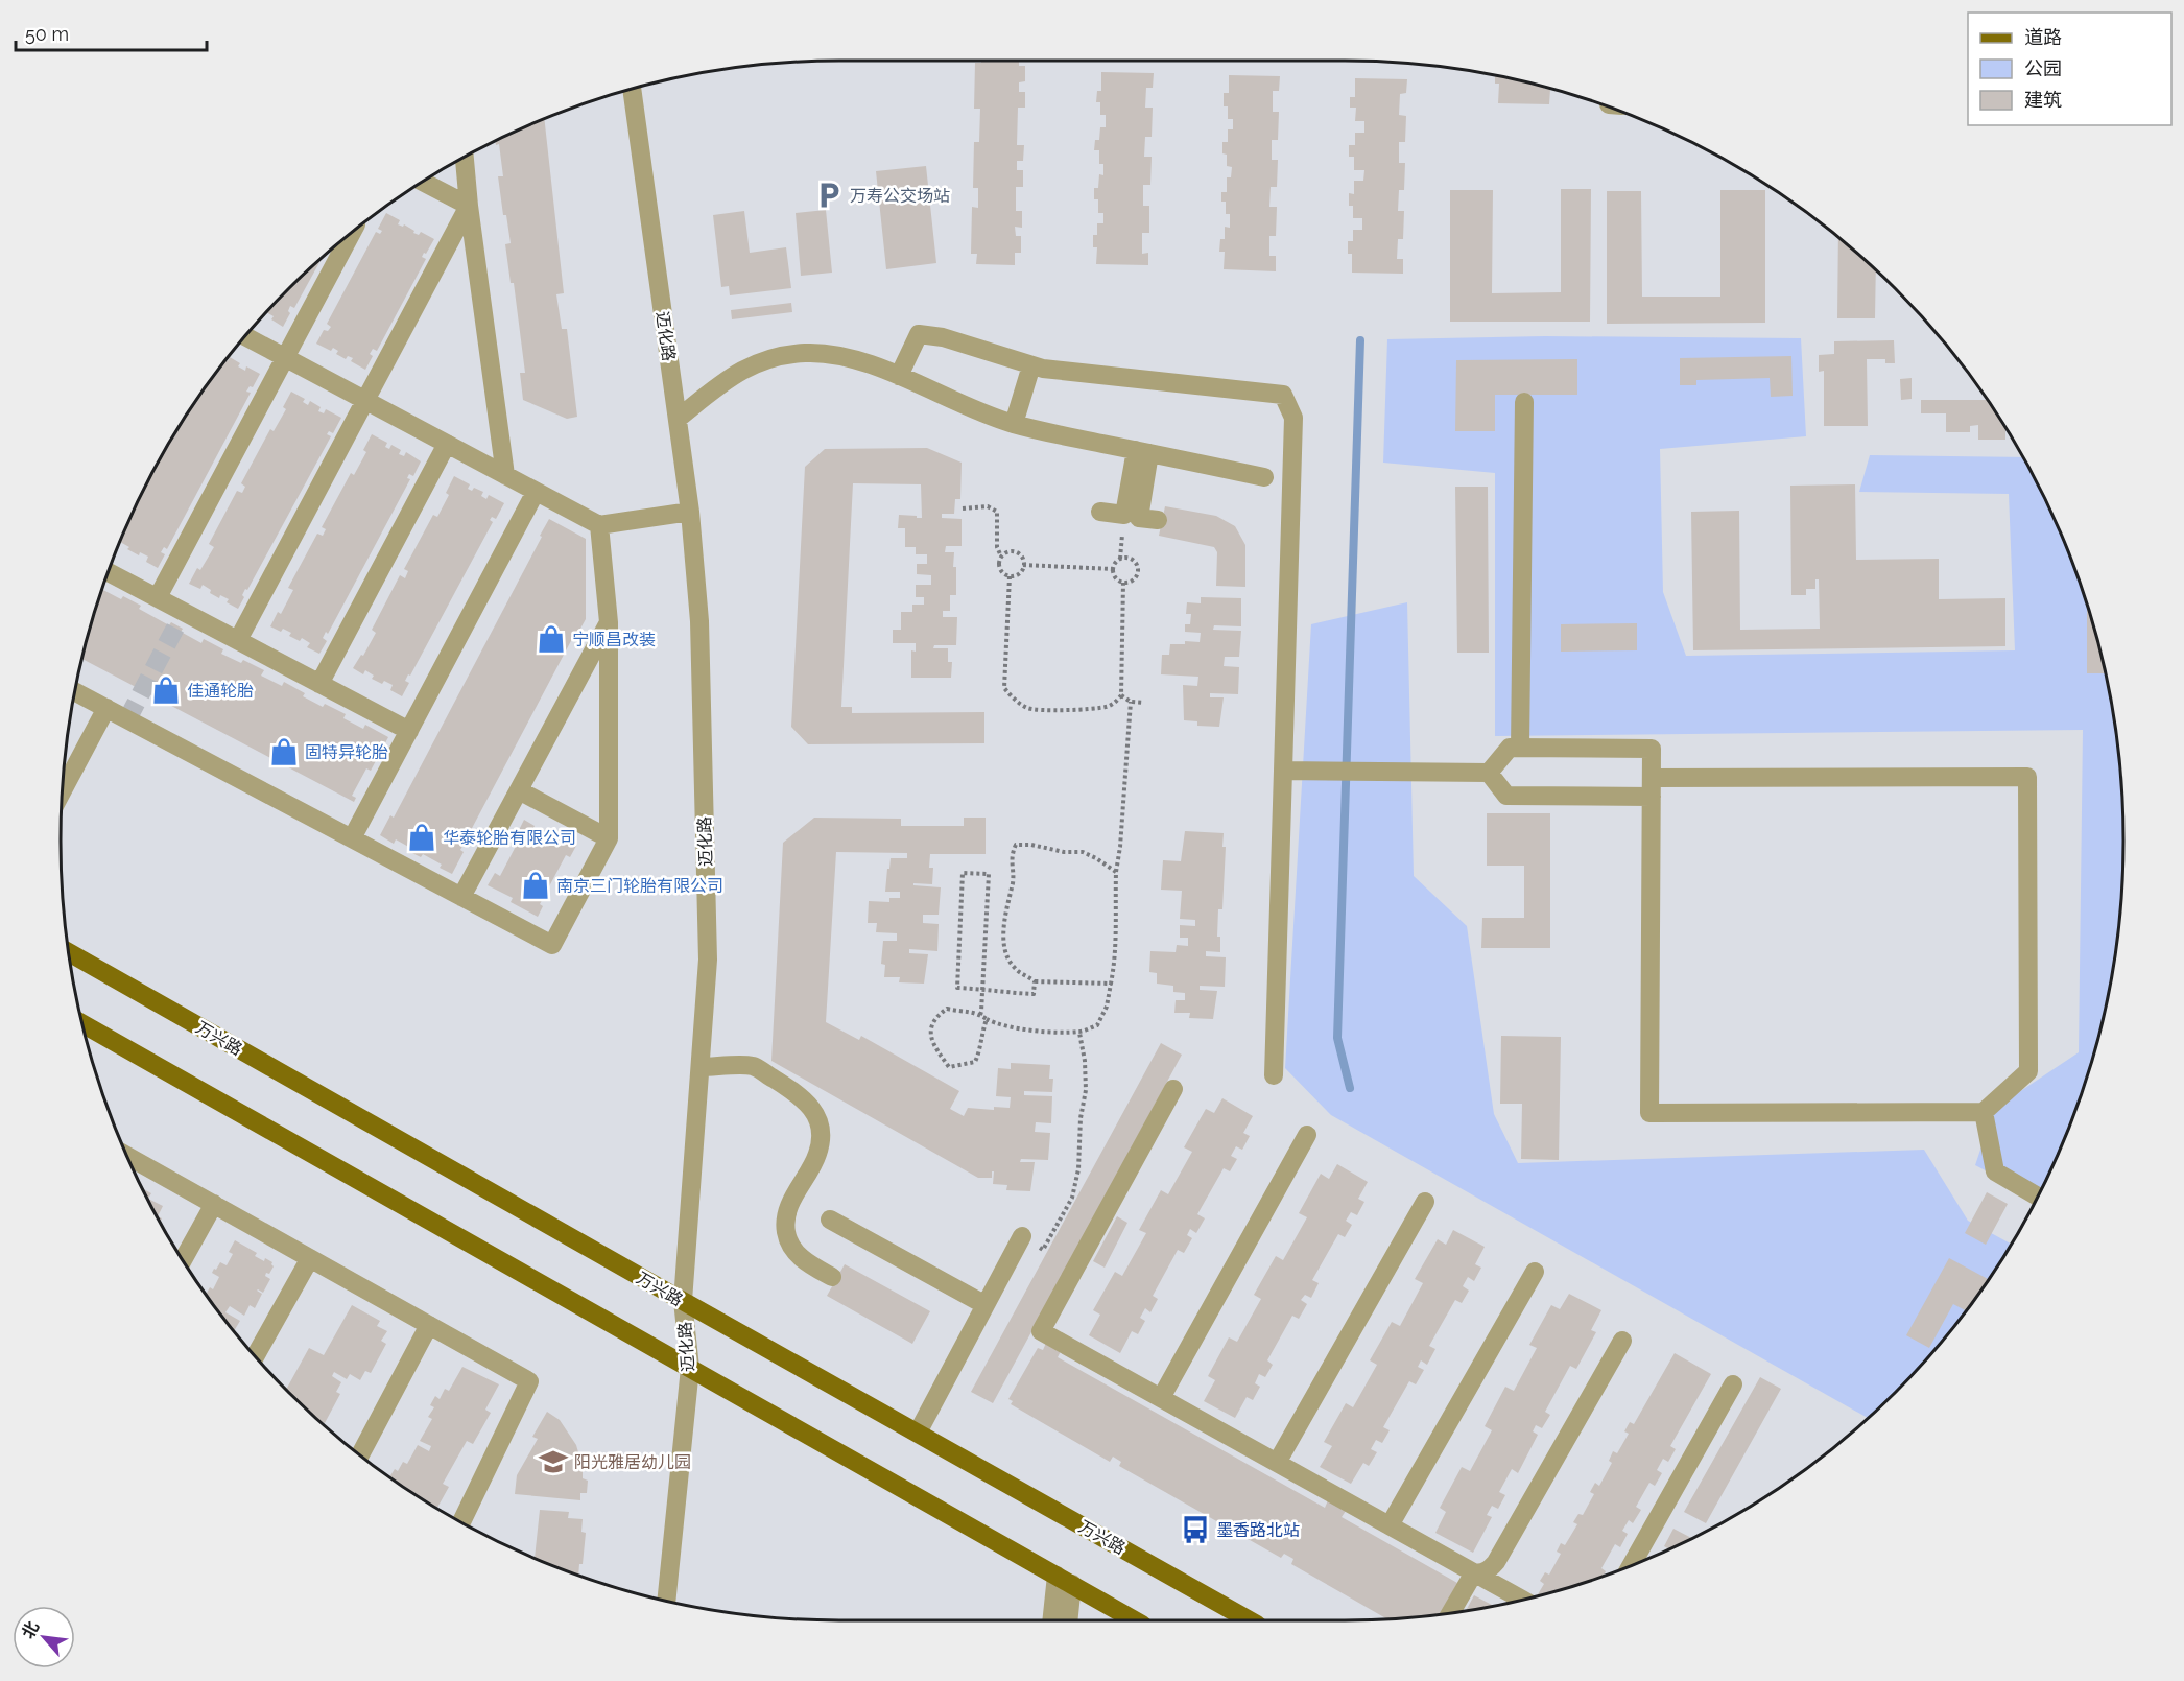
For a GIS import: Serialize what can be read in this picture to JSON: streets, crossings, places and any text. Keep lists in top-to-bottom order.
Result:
{
  "streets": {
    "main road": ["万兴路"],
    "street": ["迈化路"]
  },
  "crossings": [
    ["迈化路", "万兴路"]
  ],
  "places": {
    "parking": ["万寿公交场站"],
    "shop": [
      "宁顺昌改装",
      "佳通轮胎",
      "固特异轮胎",
      "华泰轮胎有限公司",
      "南京三门轮胎有限公司"
    ],
    "school or university": ["阳光雅居幼儿园"],
    "bus stop": ["墨香路北站"]
  },
  "legend": ["道路", "公园", "建筑"],
  "scale_bar": "50 m",
  "north": "top left"
}
